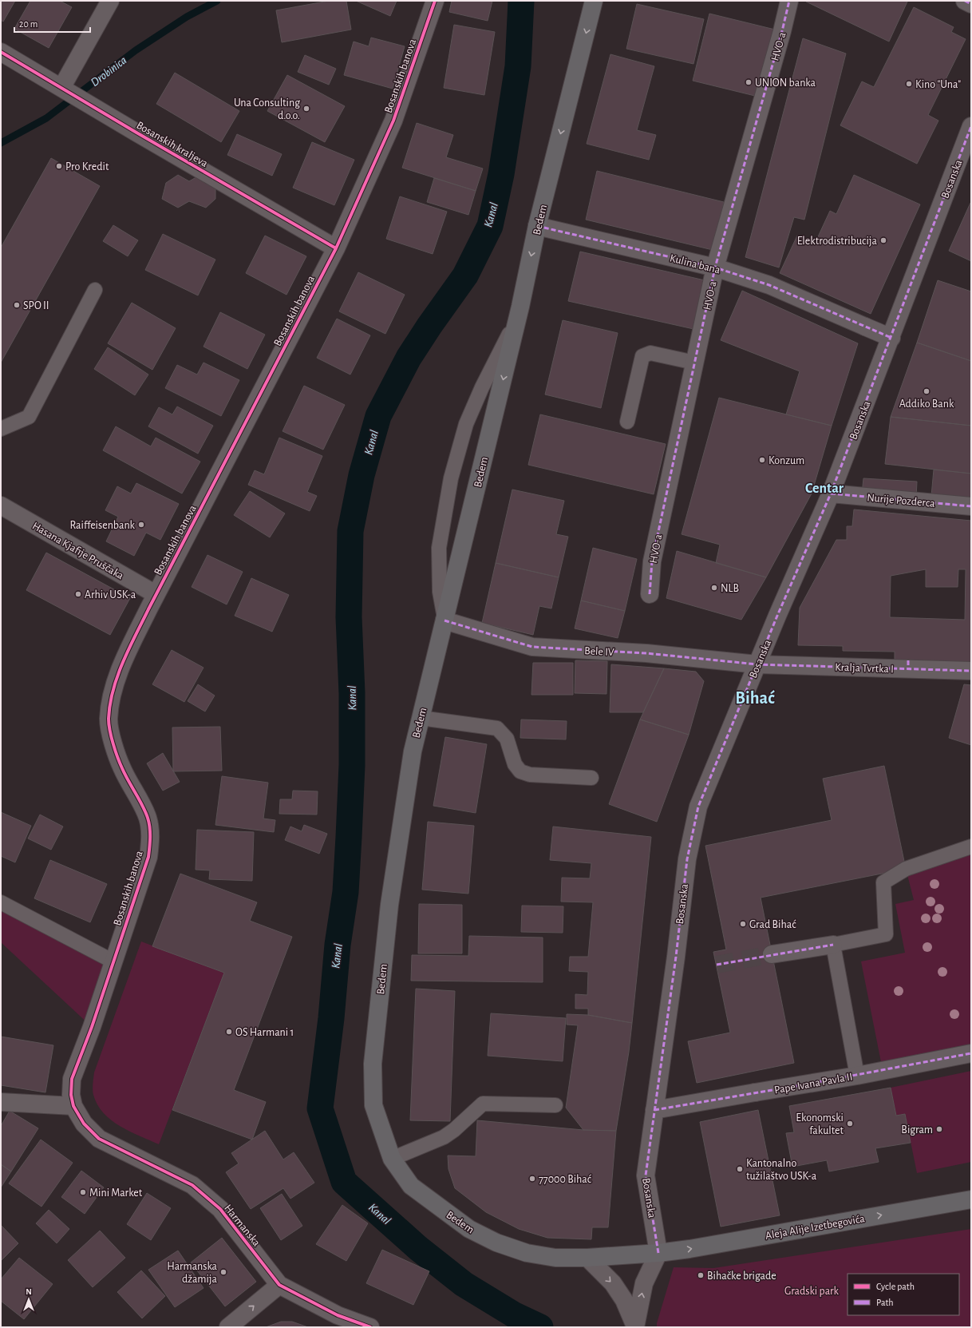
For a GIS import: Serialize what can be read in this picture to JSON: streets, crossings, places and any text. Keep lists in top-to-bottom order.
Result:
{
  "streets": {
    "main road": ["Bedem", "Aleja Alije Izetbegovića"],
    "street": [
      "HVO-a",
      "Bosanskih banova",
      "Bosanskih kraljeva",
      "Bosanska",
      "Kulina bana",
      "Nurije Pozderca",
      "Hasana Kjafije Pruščaka",
      "Bele IV",
      "Kralja Tvrtka I",
      "Pape Ivana Pavla II",
      "Harmanska"
    ]
  },
  "crossings": [
    ["HVO-a", "Kulina bana"],
    ["Bosanskih banova", "Bosanskih kraljeva"],
    ["Bosanskih banova", "Hasana Kjafije Pruščaka"],
    ["Bosanskih banova", "Harmanska"],
    ["Bosanska", "Bedem"],
    ["Bosanska", "Kulina bana"],
    ["Bosanska", "Nurije Pozderca"],
    ["Bosanska", "Bele IV"],
    ["Bosanska", "Kralja Tvrtka I"],
    ["Bosanska", "Pape Ivana Pavla II"],
    ["Bosanska", "Aleja Alije Izetbegovića"],
    ["Bedem", "Kulina bana"],
    ["Bedem", "Bele IV"],
    ["Bedem", "Aleja Alije Izetbegovića"],
    ["Bele IV", "Kralja Tvrtka I"]
  ],
  "one_way": ["Bedem", "Aleja Alije Izetbegovića"],
  "districts": ["Centar", "Bihać"],
  "water": ["Drobinica", "Kanal"],
  "parks": ["Gradski park"],
  "places": [
    "UNION banka",
    "Kino \"Una\"",
    "Una Consulting d.o.o.",
    "Pro Kredit",
    "Elektrodistribucija",
    "SPO II",
    "Addiko Bank",
    "Konzum",
    "Raiffeisenbank",
    "NLB",
    "Arhiv USK-a",
    "Grad Bihać",
    "OS Harmani 1",
    "Ekonomski fakultet",
    "Bigram",
    "Kantonalno tužilaštvo USK-a",
    "77000 Bihać",
    "Mini Market",
    "Harmanska džamija",
    "Bihačke brigade"
  ],
  "legend": ["Cycle path", "Path"],
  "scale_bar": "20 m",
  "north": "top"
}
